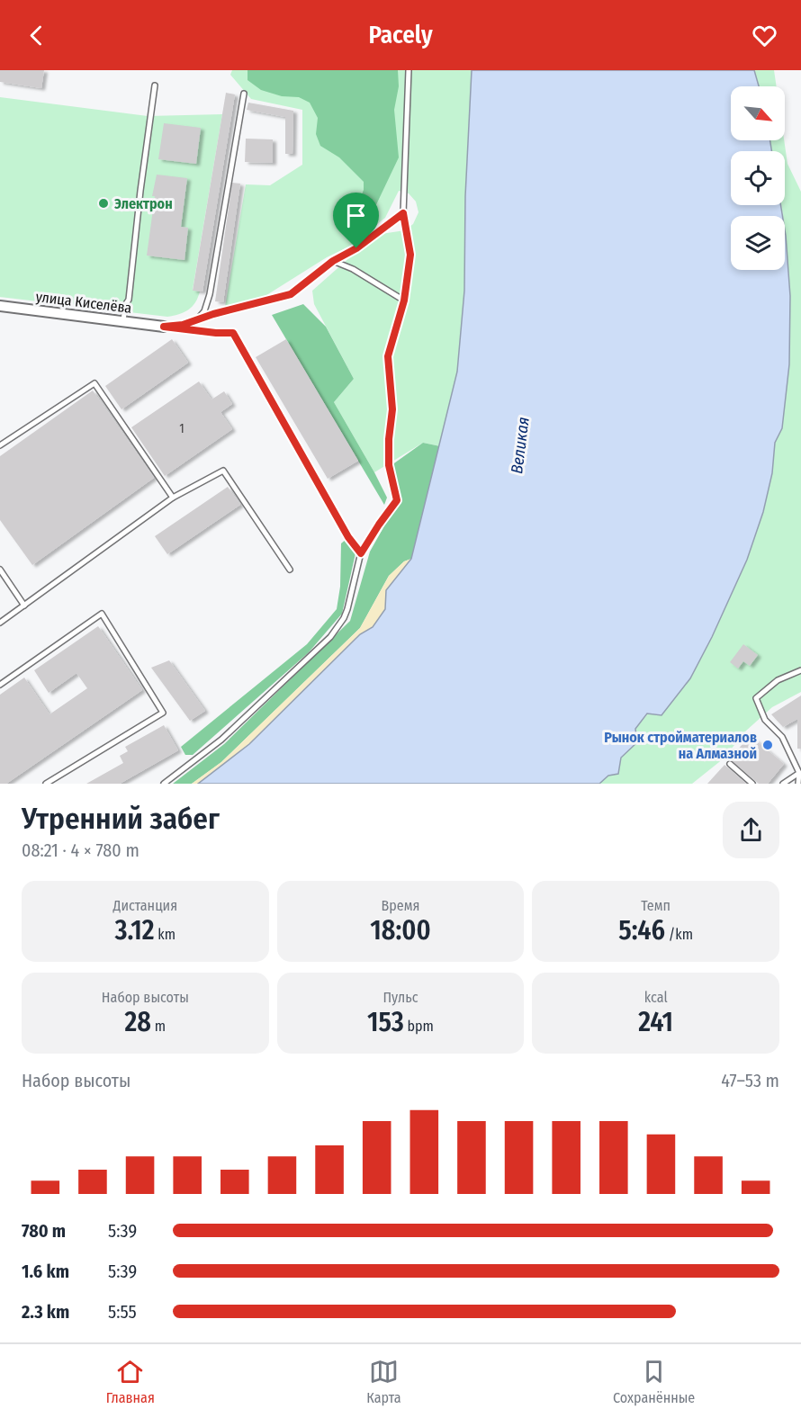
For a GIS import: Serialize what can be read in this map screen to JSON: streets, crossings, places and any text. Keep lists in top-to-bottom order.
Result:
{
  "streets": {
    "street": ["улица Киселёва"]
  },
  "water": ["Великая"],
  "places": ["Электрон", "Рынок стройматериалов на Алмазной"],
  "house_numbers": ["1"],
  "north": "bottom right",
  "page": {
    "header": "Pacely",
    "heading": ["Утренний забег", "08:21 · 4 × 780 m"],
    "stats": [
      ["Дистанция", "3.12 km"],
      ["Время", "18:00"],
      ["Темп", "5:46 /km"],
      ["Набор высоты", "28 m"],
      ["Пульс", "153 bpm"],
      ["kcal", "241"]
    ],
    "chart": ["Набор высоты", "47–53 m"],
    "list": [
      {
        "name": "780 m",
        "note": "5:39"
      },
      {
        "name": "1.6 km",
        "note": "5:39"
      },
      {
        "name": "2.3 km",
        "note": "5:55"
      }
    ],
    "tabs": ["Главная", "Карта", "Сохранённые"]
  }
}
